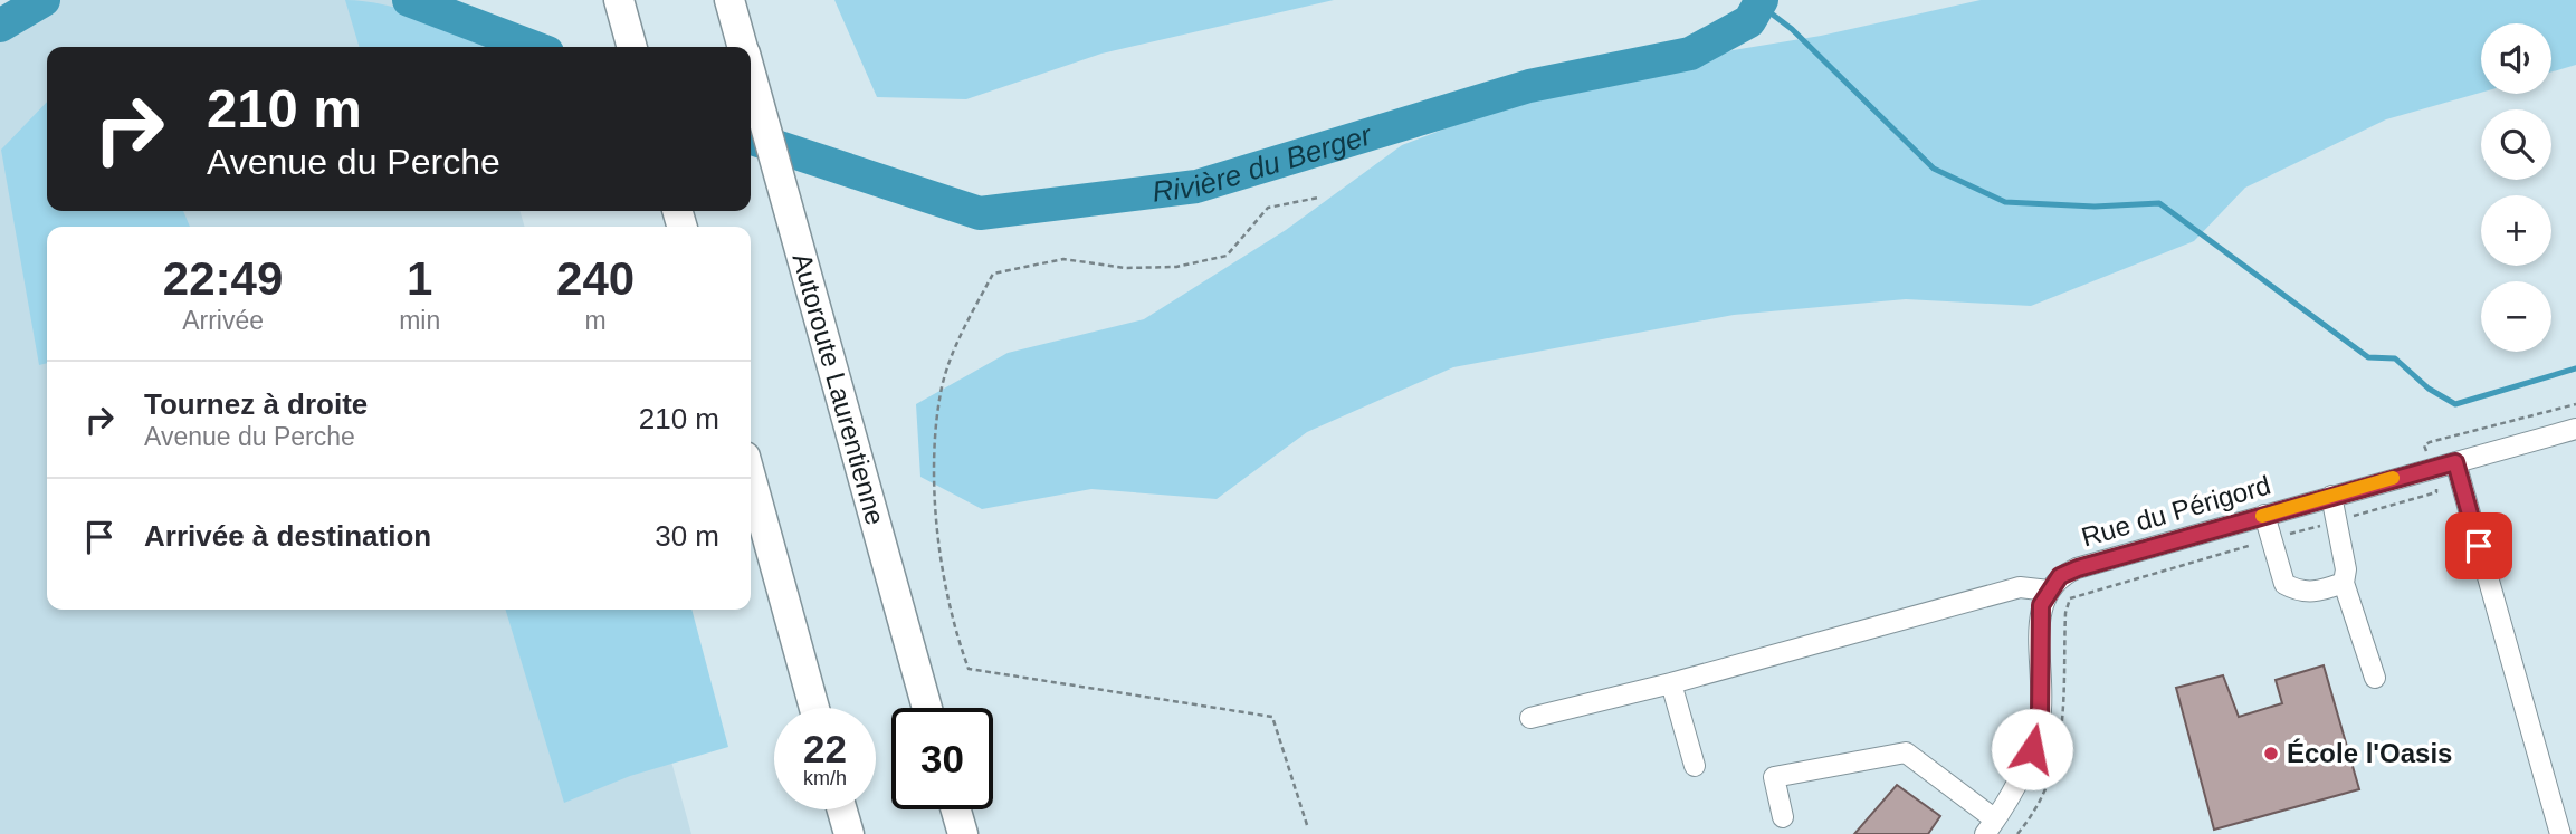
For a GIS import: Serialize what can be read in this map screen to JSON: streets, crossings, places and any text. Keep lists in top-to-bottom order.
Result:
{
  "streets": {
    "highway": ["Autoroute Laurentienne"],
    "street": ["Rue du Périgord"]
  },
  "water": ["Rivière du Berger"],
  "places": ["École l'Oasis"],
  "page": {
    "map_buttons": ["+", "−"],
    "turn": ["210 m", "Avenue du Perche"],
    "eta": [
      "22:49",
      "Arrivée",
      "1",
      "min",
      "240",
      "m"
    ],
    "list": [
      {
        "name": "Tournez à droite",
        "note": "Avenue du Perche",
        "value": "210 m"
      },
      {
        "name": "Arrivée à destination",
        "value": "30 m"
      }
    ],
    "speed": "22 km/h",
    "limit": "30"
  }
}
